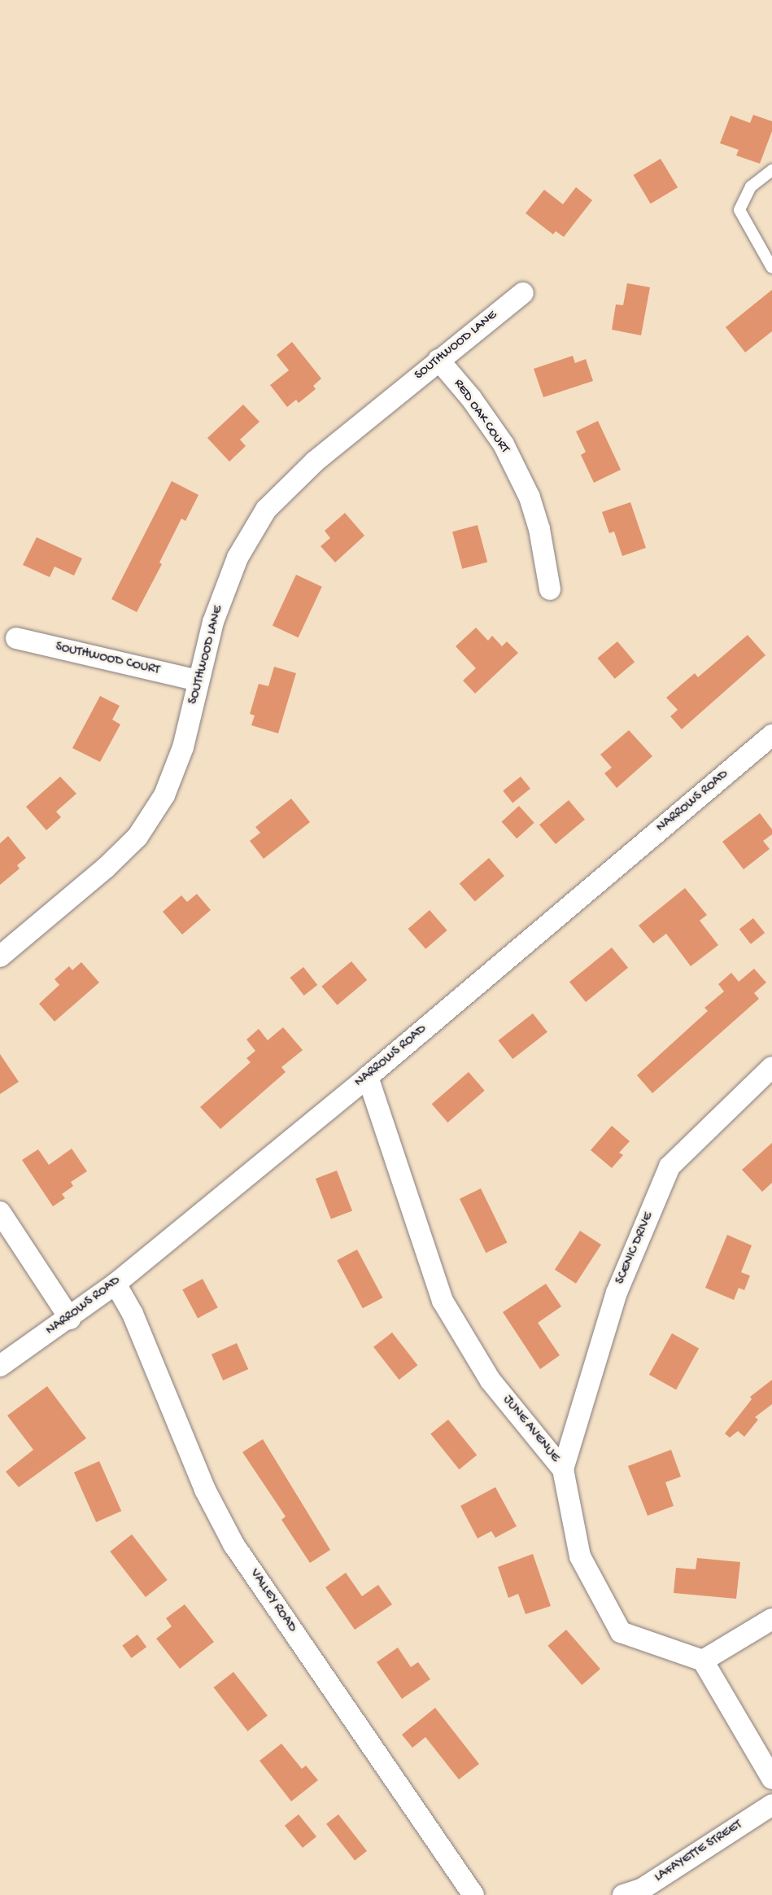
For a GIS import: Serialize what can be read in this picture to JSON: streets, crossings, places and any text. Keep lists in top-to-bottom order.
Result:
{
  "streets": {
    "street": [
      "SOUTHWOOD LANE",
      "RED OAK COURT",
      "SOUTHWOOD COURT",
      "NARROWS ROAD",
      "SCENIC DRIVE",
      "JUNE AVENUE",
      "VALLEY ROAD",
      "LAFAYETTE STREET"
    ]
  },
  "crossings": [
    ["SOUTHWOOD LANE", "RED OAK COURT"],
    ["SOUTHWOOD LANE", "SOUTHWOOD COURT"],
    ["NARROWS ROAD", "JUNE AVENUE"],
    ["NARROWS ROAD", "VALLEY ROAD"],
    ["SCENIC DRIVE", "JUNE AVENUE"]
  ]
}
